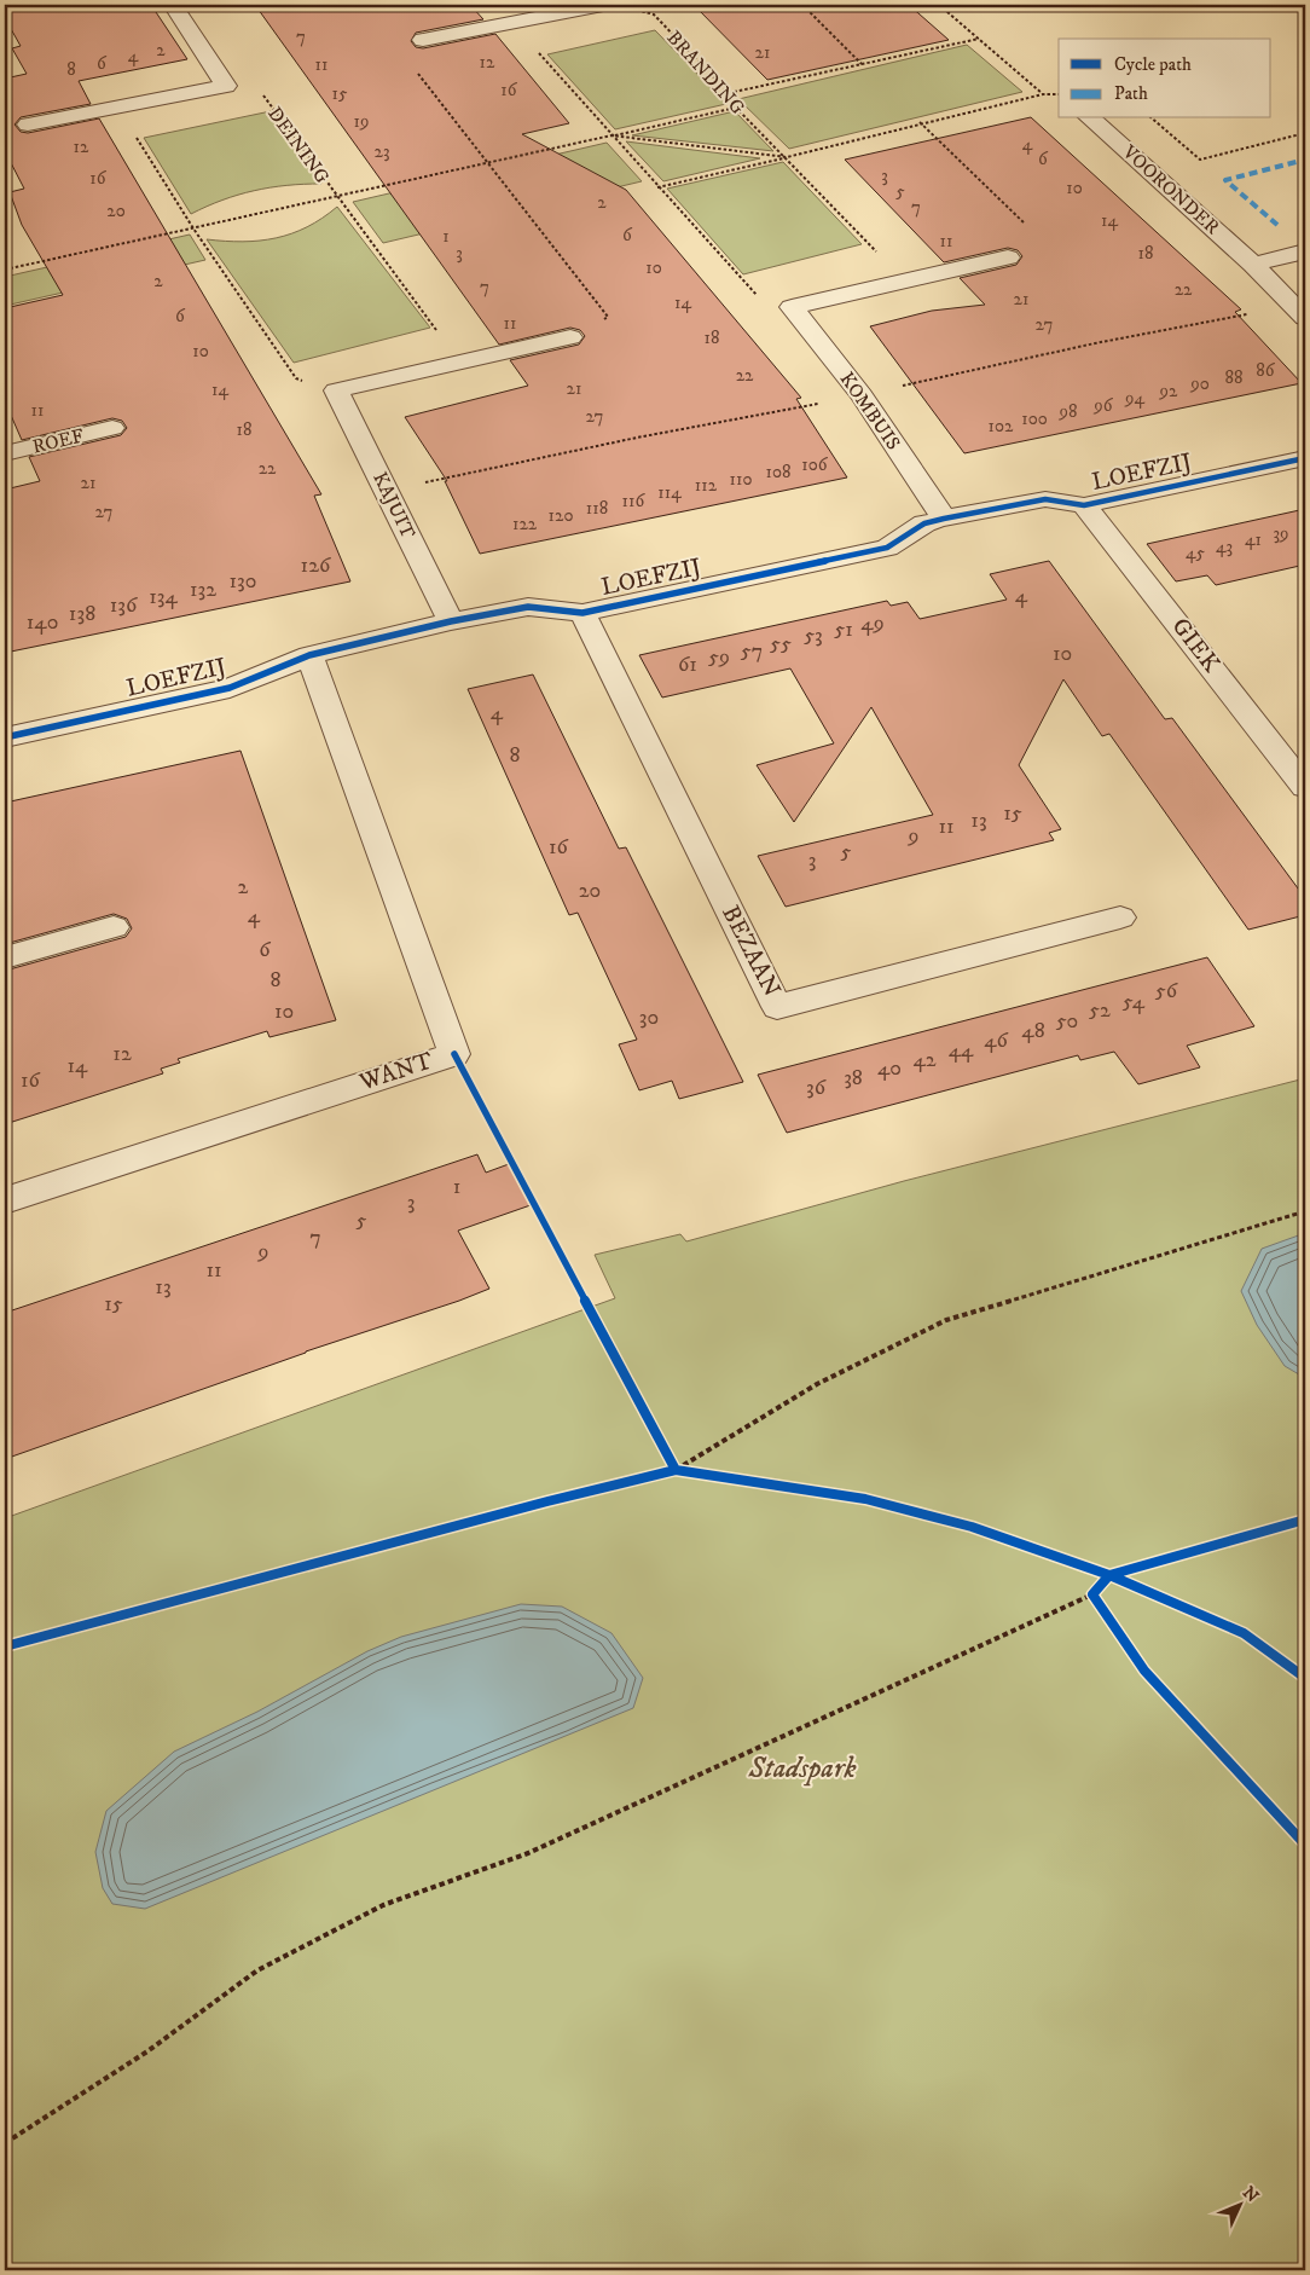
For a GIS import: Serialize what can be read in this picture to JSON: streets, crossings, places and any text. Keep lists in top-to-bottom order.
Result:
{
  "streets": {
    "street": [
      "VOORONDER",
      "KOMBUIS",
      "ROEF",
      "LOEFZIJ",
      "KAJUIT",
      "GIEK",
      "BEZAAN",
      "WANT"
    ],
    "path": ["BRANDING", "DEINING"]
  },
  "crossings": [
    ["KOMBUIS", "LOEFZIJ"],
    ["LOEFZIJ", "KAJUIT"],
    ["LOEFZIJ", "GIEK"],
    ["LOEFZIJ", "BEZAAN"],
    ["LOEFZIJ", "WANT"]
  ],
  "parks": ["Stadspark"],
  "house_numbers": [
    "7",
    "2",
    "21",
    "4",
    "12",
    "6",
    "11",
    "8",
    "16",
    "15",
    "19",
    "4",
    "12",
    "23",
    "6",
    "3",
    "16",
    "10",
    "5",
    "2",
    "7",
    "20",
    "14",
    "6",
    "1",
    "11",
    "3",
    "18",
    "10",
    "2",
    "7",
    "22",
    "21",
    "14",
    "6",
    "11",
    "27",
    "18",
    "10",
    "86",
    "22",
    "88",
    "90",
    "21",
    "14",
    "92",
    "94",
    "96",
    "11",
    "98",
    "27",
    "100",
    "102",
    "18",
    "106",
    "22",
    "108",
    "110",
    "21",
    "112",
    "114",
    "116",
    "118",
    "27",
    "120",
    "122",
    "39",
    "41",
    "43",
    "45",
    "126",
    "130",
    "132",
    "4",
    "134",
    "136",
    "138",
    "140",
    "49",
    "51",
    "53",
    "55",
    "57",
    "10",
    "59",
    "61",
    "4",
    "8",
    "15",
    "13",
    "11",
    "9",
    "16",
    "5",
    "3",
    "2",
    "20",
    "4",
    "6",
    "8",
    "56",
    "54",
    "52",
    "10",
    "30",
    "50",
    "48",
    "46",
    "44",
    "12",
    "42",
    "14",
    "40",
    "38",
    "16",
    "36",
    "1",
    "3",
    "5",
    "7",
    "9",
    "11",
    "13",
    "15"
  ],
  "legend": ["Cycle path", "Path"],
  "north": "top right"
}
